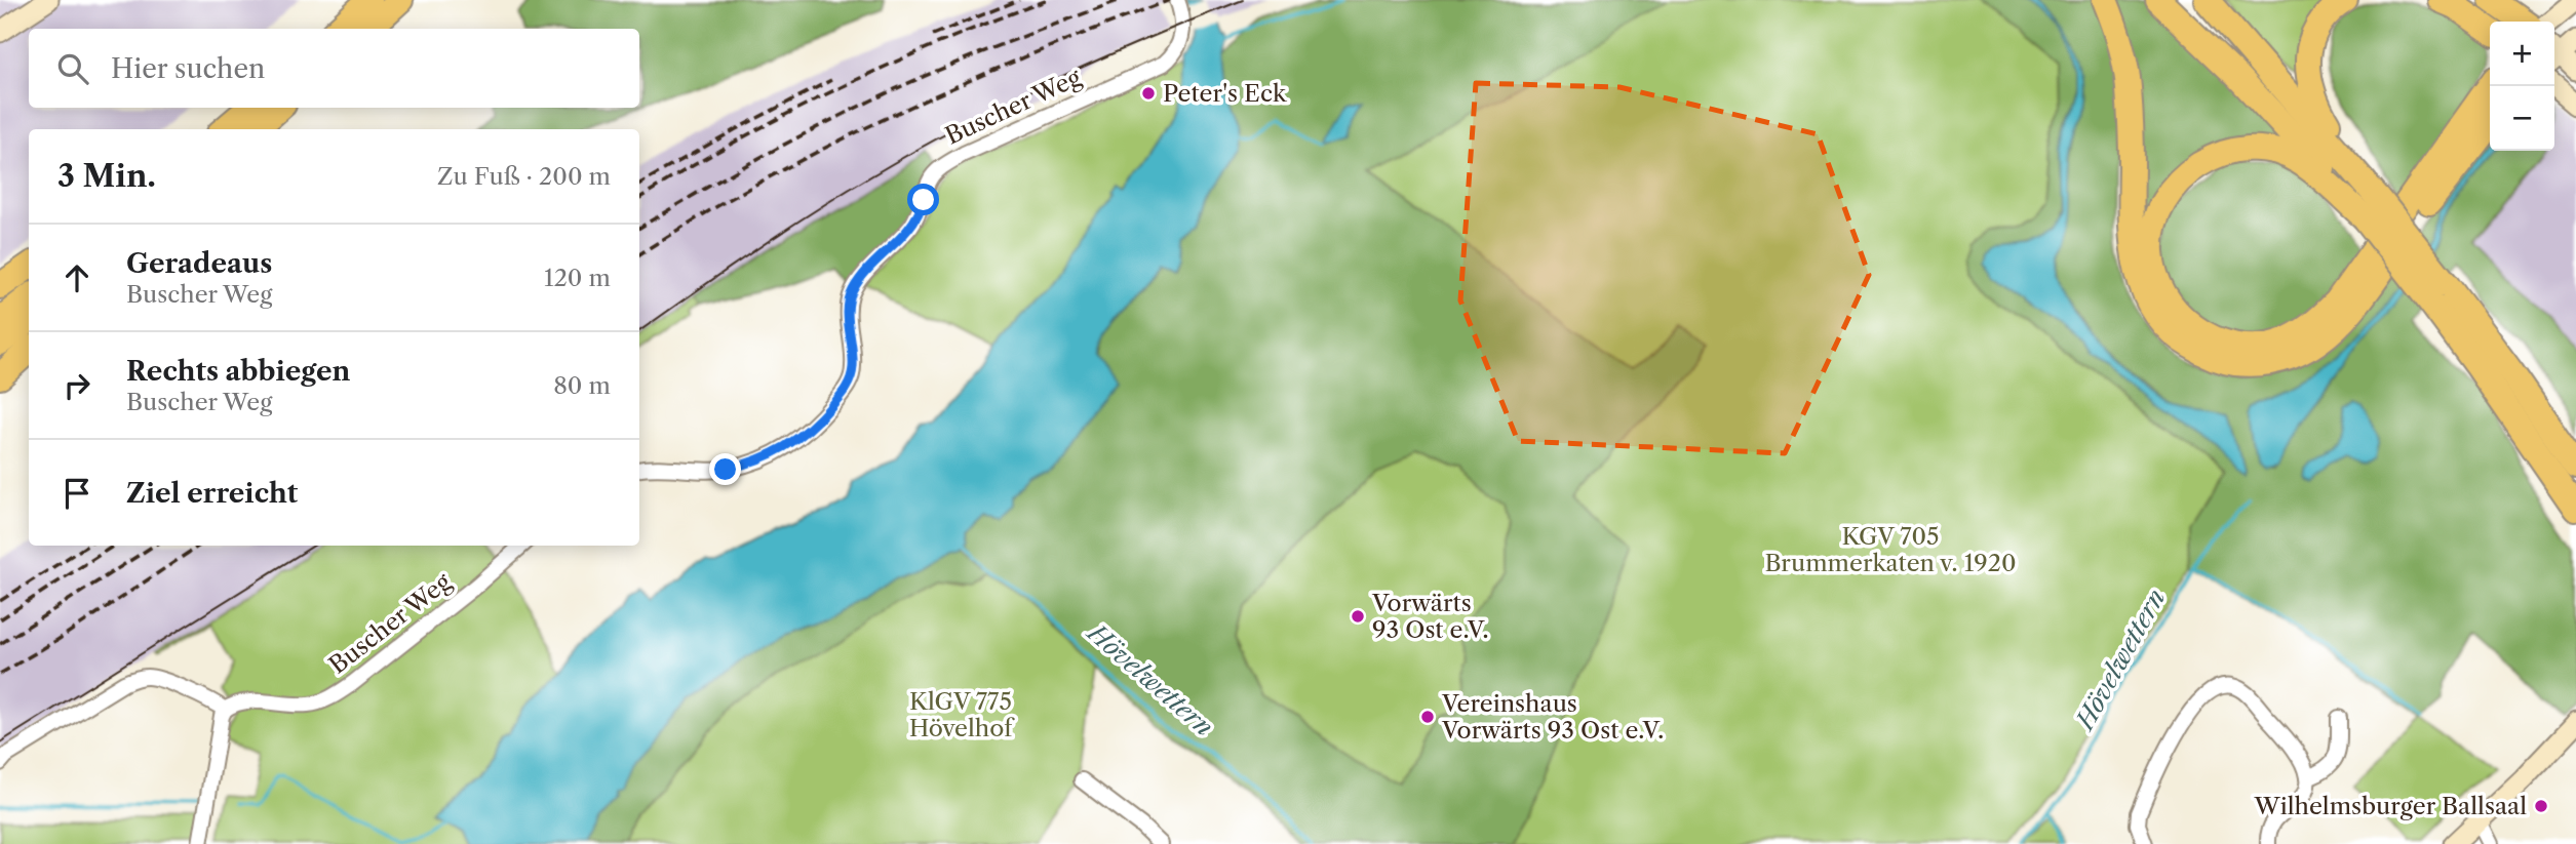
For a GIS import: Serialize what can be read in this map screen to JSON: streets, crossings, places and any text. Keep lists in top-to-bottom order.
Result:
{
  "streets": {
    "street": ["Buscher Weg"]
  },
  "water": ["Hövelwettern"],
  "parks": ["KGV 705 Brummerkaten v. 1920", "KlGV 775 Hövelhof"],
  "places": [
    "Peter's Eck",
    "Vorwärts 93 Ost e.V.",
    "Vereinshaus Vorwärts 93 Ost e.V.",
    "Wilhelmsburger Ballsaal"
  ],
  "page": {
    "map_buttons": ["+", "−"],
    "search": "Hier suchen",
    "heading": ["3 Min.", "Zu Fuß · 200 m"],
    "list": [
      ["Geradeaus", "Buscher Weg", "120 m"],
      ["Rechts abbiegen", "Buscher Weg", "80 m"],
      "Ziel erreicht"
    ]
  }
}
